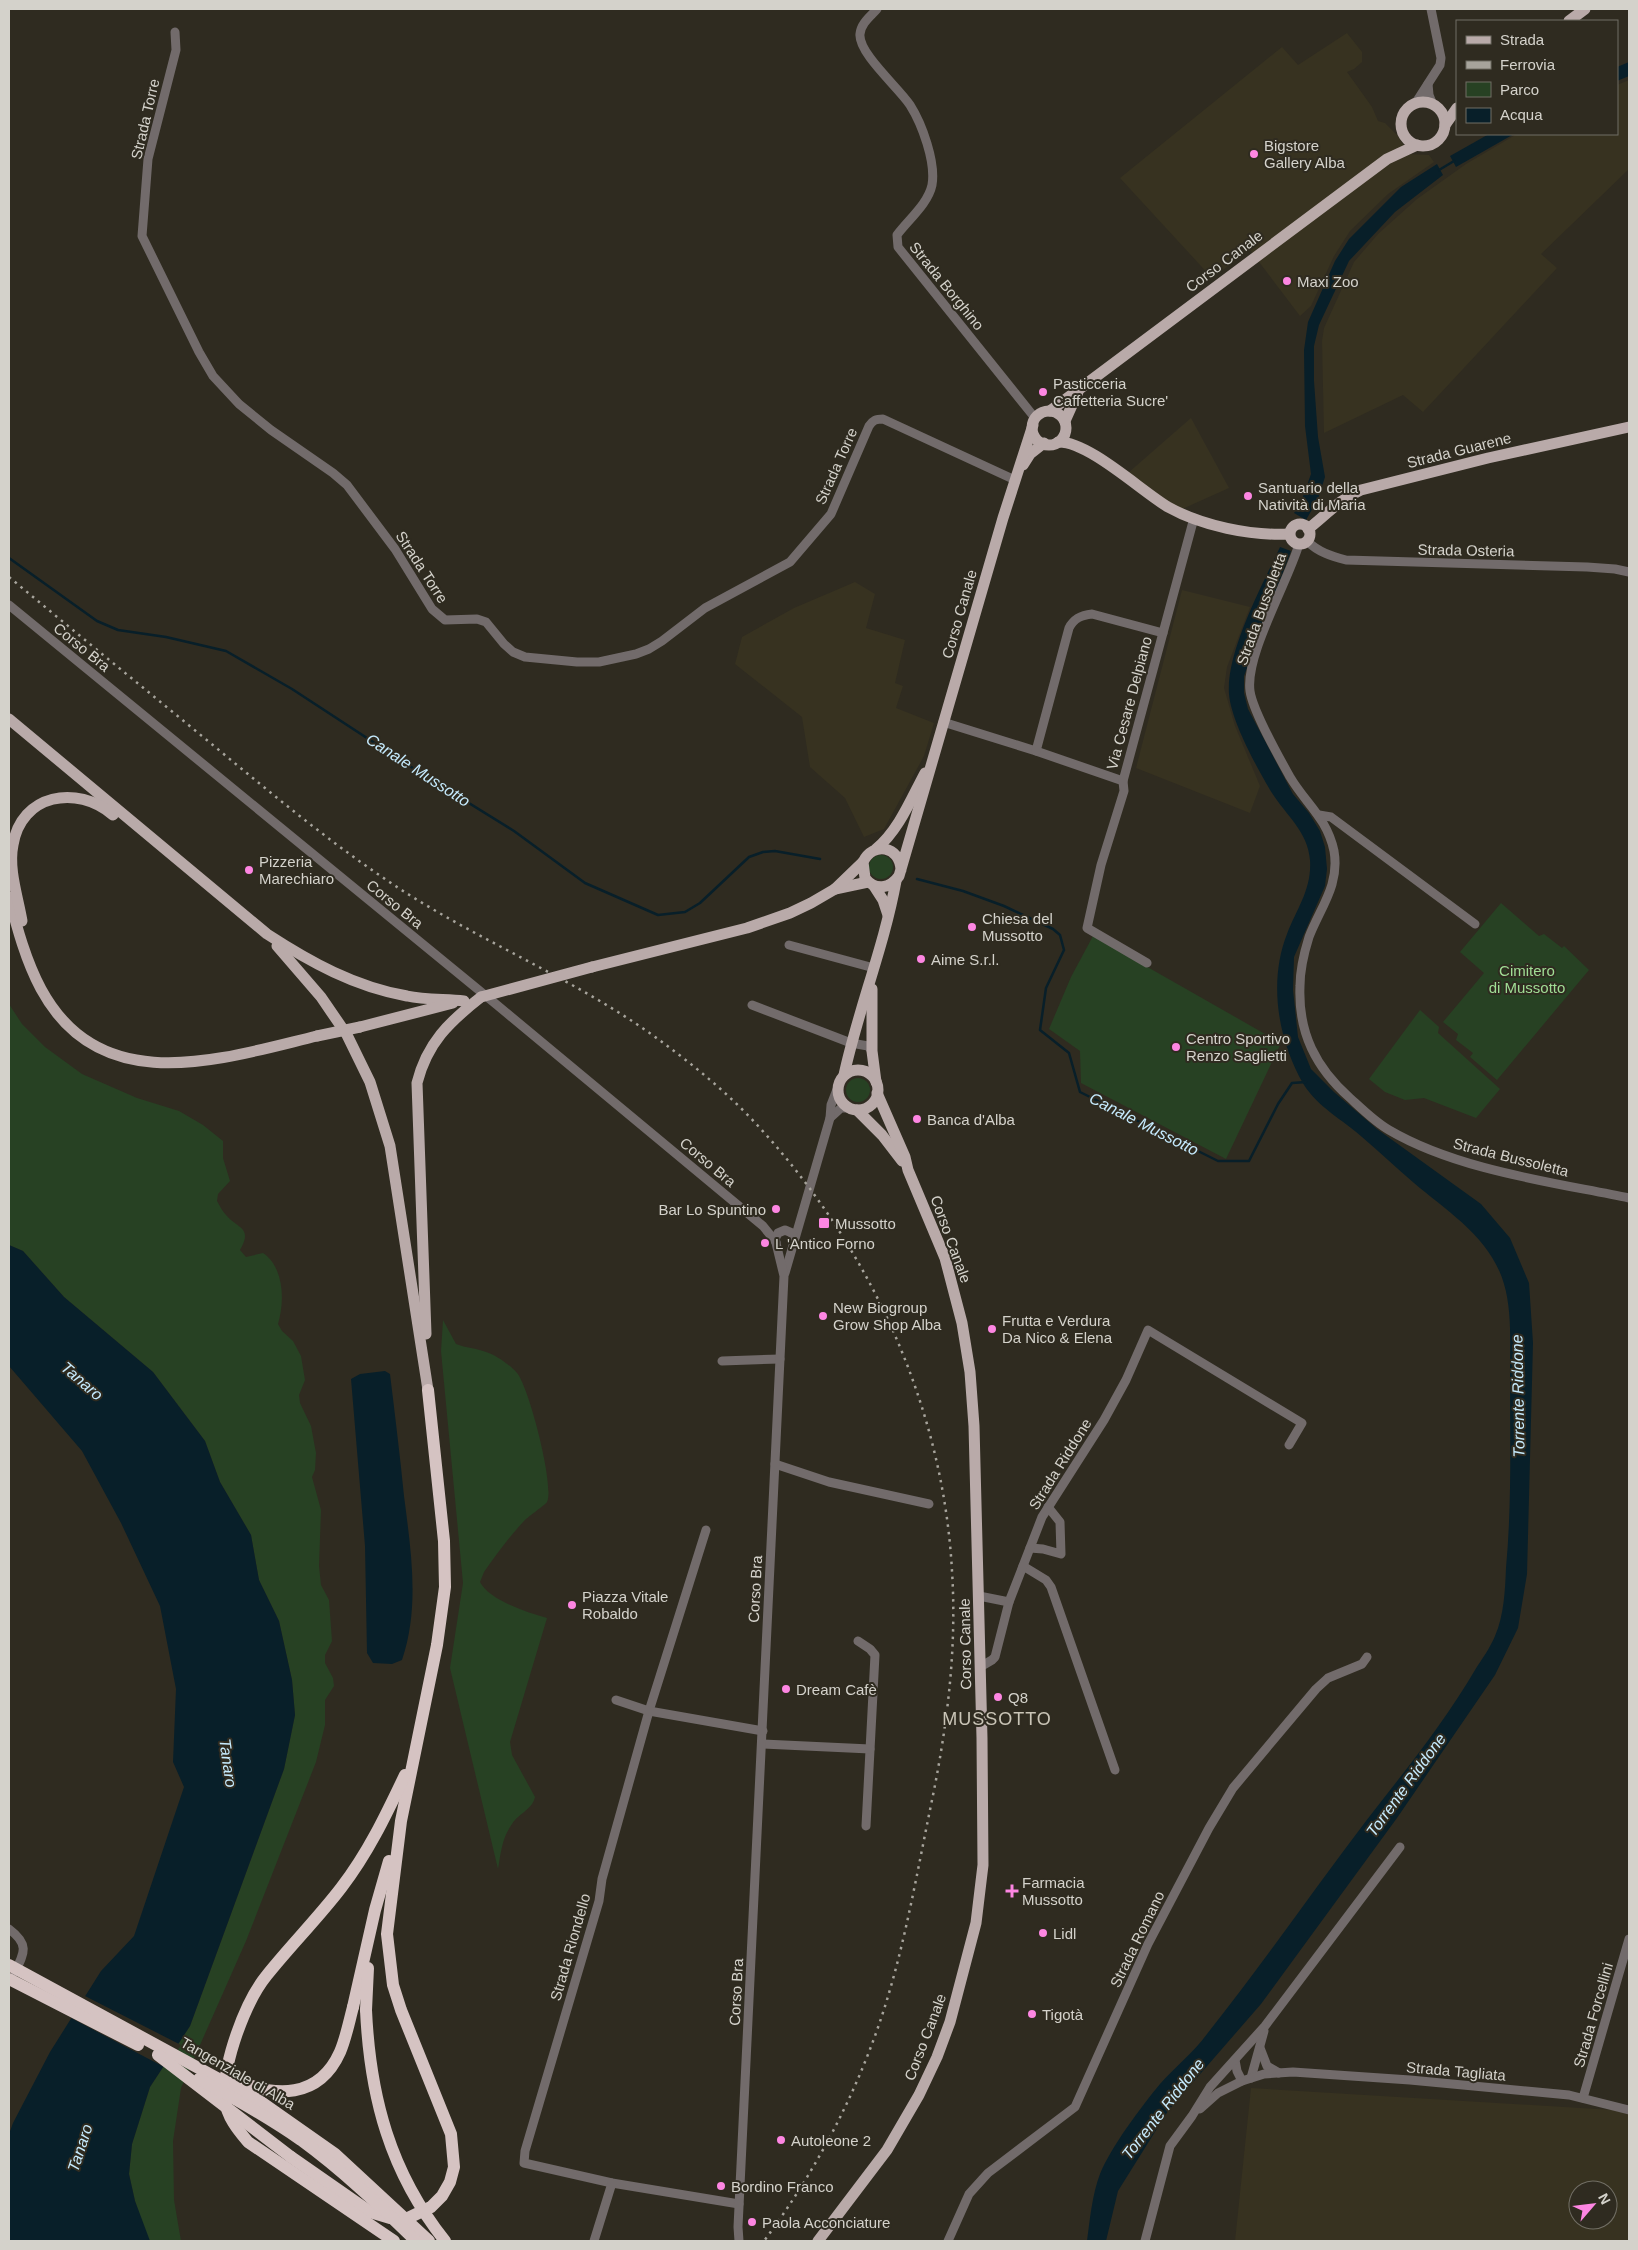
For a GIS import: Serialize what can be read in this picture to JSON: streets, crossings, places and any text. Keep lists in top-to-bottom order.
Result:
{
  "streets": {
    "highway": ["Tangenziale di Alba"],
    "main road": ["Corso Canale", "Strada Guarene"],
    "street": [
      "Strada Torre",
      "Strada Borghino",
      "Strada Osteria",
      "Strada Bussoletta",
      "Corso Bra",
      "Via Cesare Delpiano",
      "Strada Riddone",
      "Strada Romano",
      "Strada Riondello",
      "Strada Forcellini",
      "Strada Tagliata"
    ]
  },
  "crossings": [
    ["Strada Torre", "Corso Canale"],
    ["Corso Canale", "Strada Borghino"],
    ["Corso Canale", "Corso Bra"],
    ["Corso Canale", "Via Cesare Delpiano"],
    ["Corso Canale", "Strada Riddone"],
    ["Strada Guarene", "Strada Osteria"],
    ["Strada Guarene", "Strada Bussoletta"],
    ["Strada Osteria", "Strada Bussoletta"],
    ["Corso Bra", "Strada Riondello"],
    ["Strada Forcellini", "Strada Tagliata"]
  ],
  "districts": ["MUSSOTTO"],
  "water": ["Canale Mussotto", "Tanaro", "Torrente Riddone"],
  "parks": ["Cimitero di Mussotto"],
  "places": {
    "other": [
      "Bigstore Gallery Alba",
      "Maxi Zoo",
      "Pasticceria Caffetteria Sucre'",
      "Santuario della Natività di Maria",
      "Pizzeria Marechiaro",
      "Chiesa del Mussotto",
      "Aime S.r.l.",
      "Centro Sportivo Renzo Saglietti",
      "Banca d'Alba",
      "Bar Lo Spuntino",
      "L 'Antico Forno",
      "New Biogroup Grow Shop Alba",
      "Frutta e Verdura Da Nico & Elena",
      "Piazza Vitale Robaldo",
      "Dream Cafè",
      "Q8",
      "Lidl",
      "Tigotà",
      "Autoleone 2",
      "Bordino Franco",
      "Paola Acconciature"
    ],
    "transit": ["Mussotto"],
    "health": ["Farmacia Mussotto"]
  },
  "legend": [
    "Strada",
    "Ferrovia",
    "Parco",
    "Acqua"
  ],
  "north": "top right"
}
